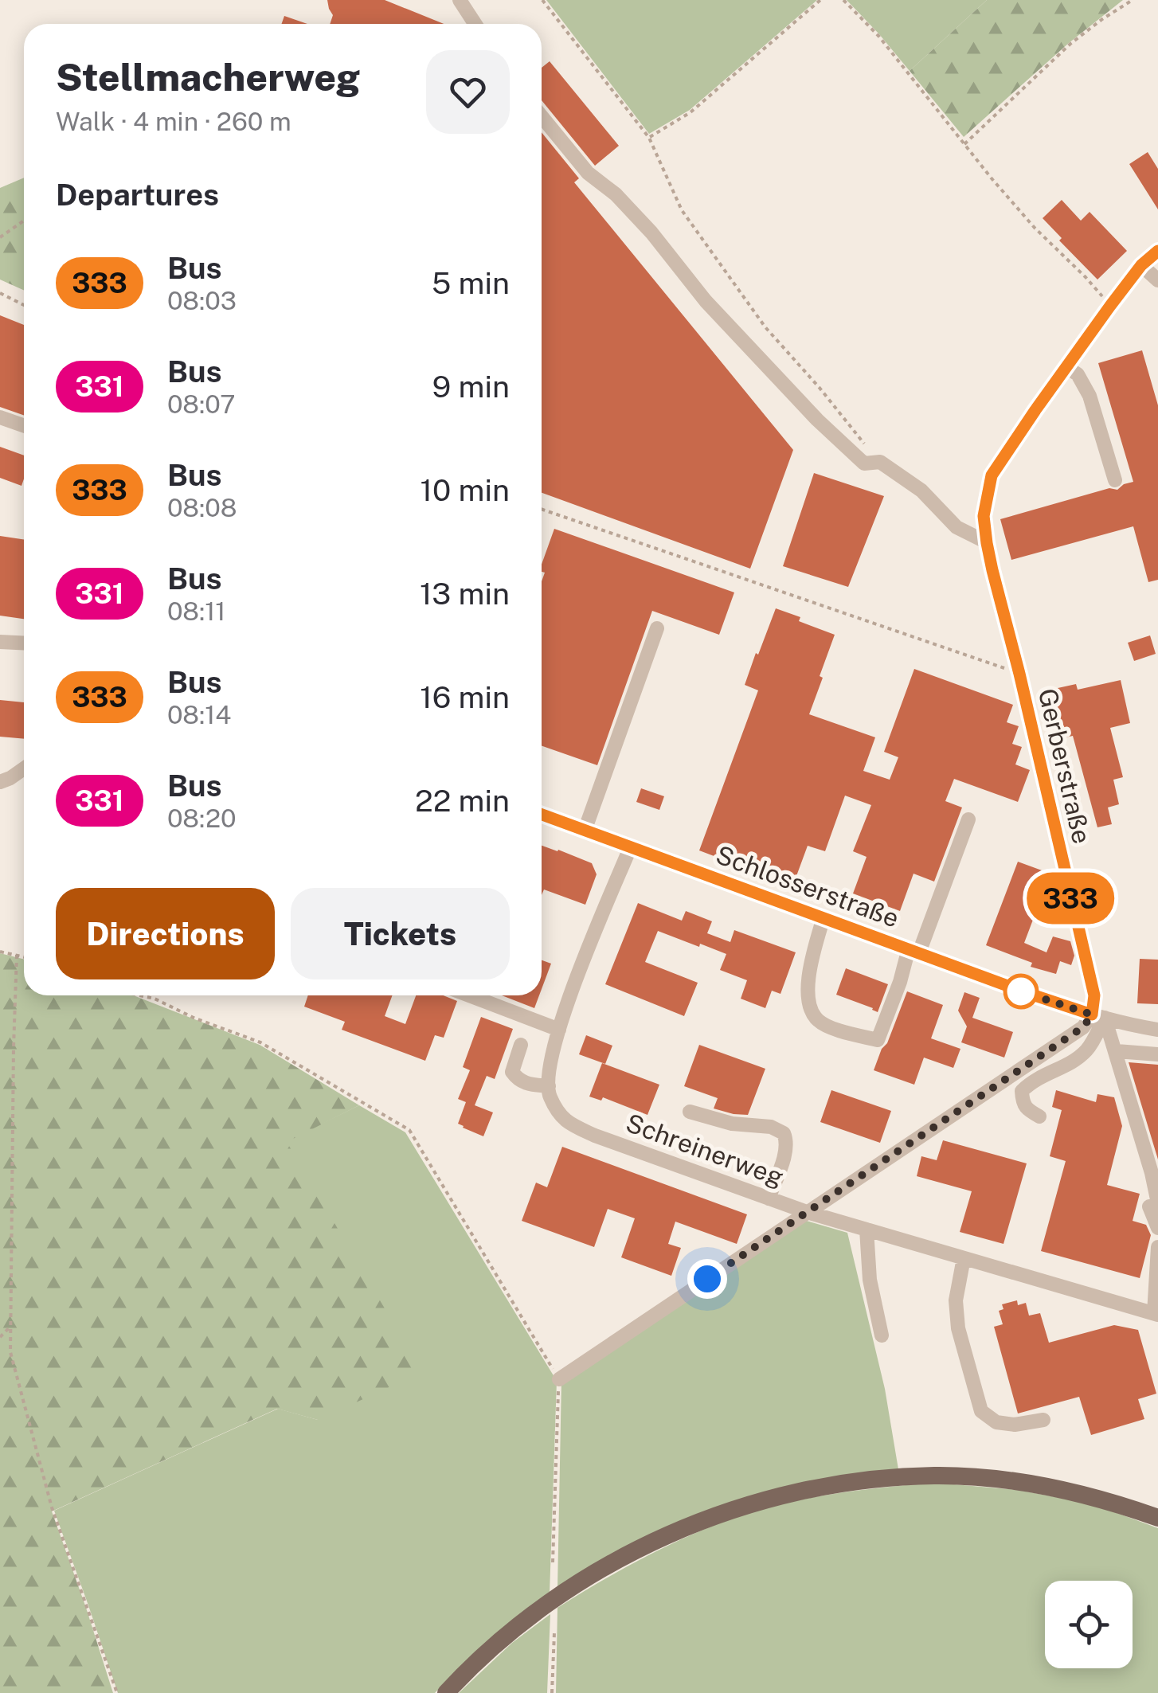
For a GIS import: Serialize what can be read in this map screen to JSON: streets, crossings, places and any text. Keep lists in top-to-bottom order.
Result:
{
  "streets": {
    "street": ["Gerberstraße", "Schlosserstraße", "Schreinerweg"]
  },
  "crossings": [
    ["Gerberstraße", "Schlosserstraße"]
  ],
  "lines": ["bus line 333"],
  "page": {
    "on_map": "333",
    "heading": [
      ["Stellmacherweg", "Walk · 4 min · 260 m"],
      "Departures"
    ],
    "list": [
      {
        "mark": "333",
        "name": "Bus",
        "note": "08:03",
        "value": "5 min"
      },
      {
        "mark": "331",
        "name": "Bus",
        "note": "08:07",
        "value": "9 min"
      },
      {
        "mark": "333",
        "name": "Bus",
        "note": "08:08",
        "value": "10 min"
      },
      {
        "mark": "331",
        "name": "Bus",
        "note": "08:11",
        "value": "13 min"
      },
      {
        "mark": "333",
        "name": "Bus",
        "note": "08:14",
        "value": "16 min"
      },
      {
        "mark": "331",
        "name": "Bus",
        "note": "08:20",
        "value": "22 min"
      }
    ],
    "buttons": ["Directions", "Tickets"]
  }
}
